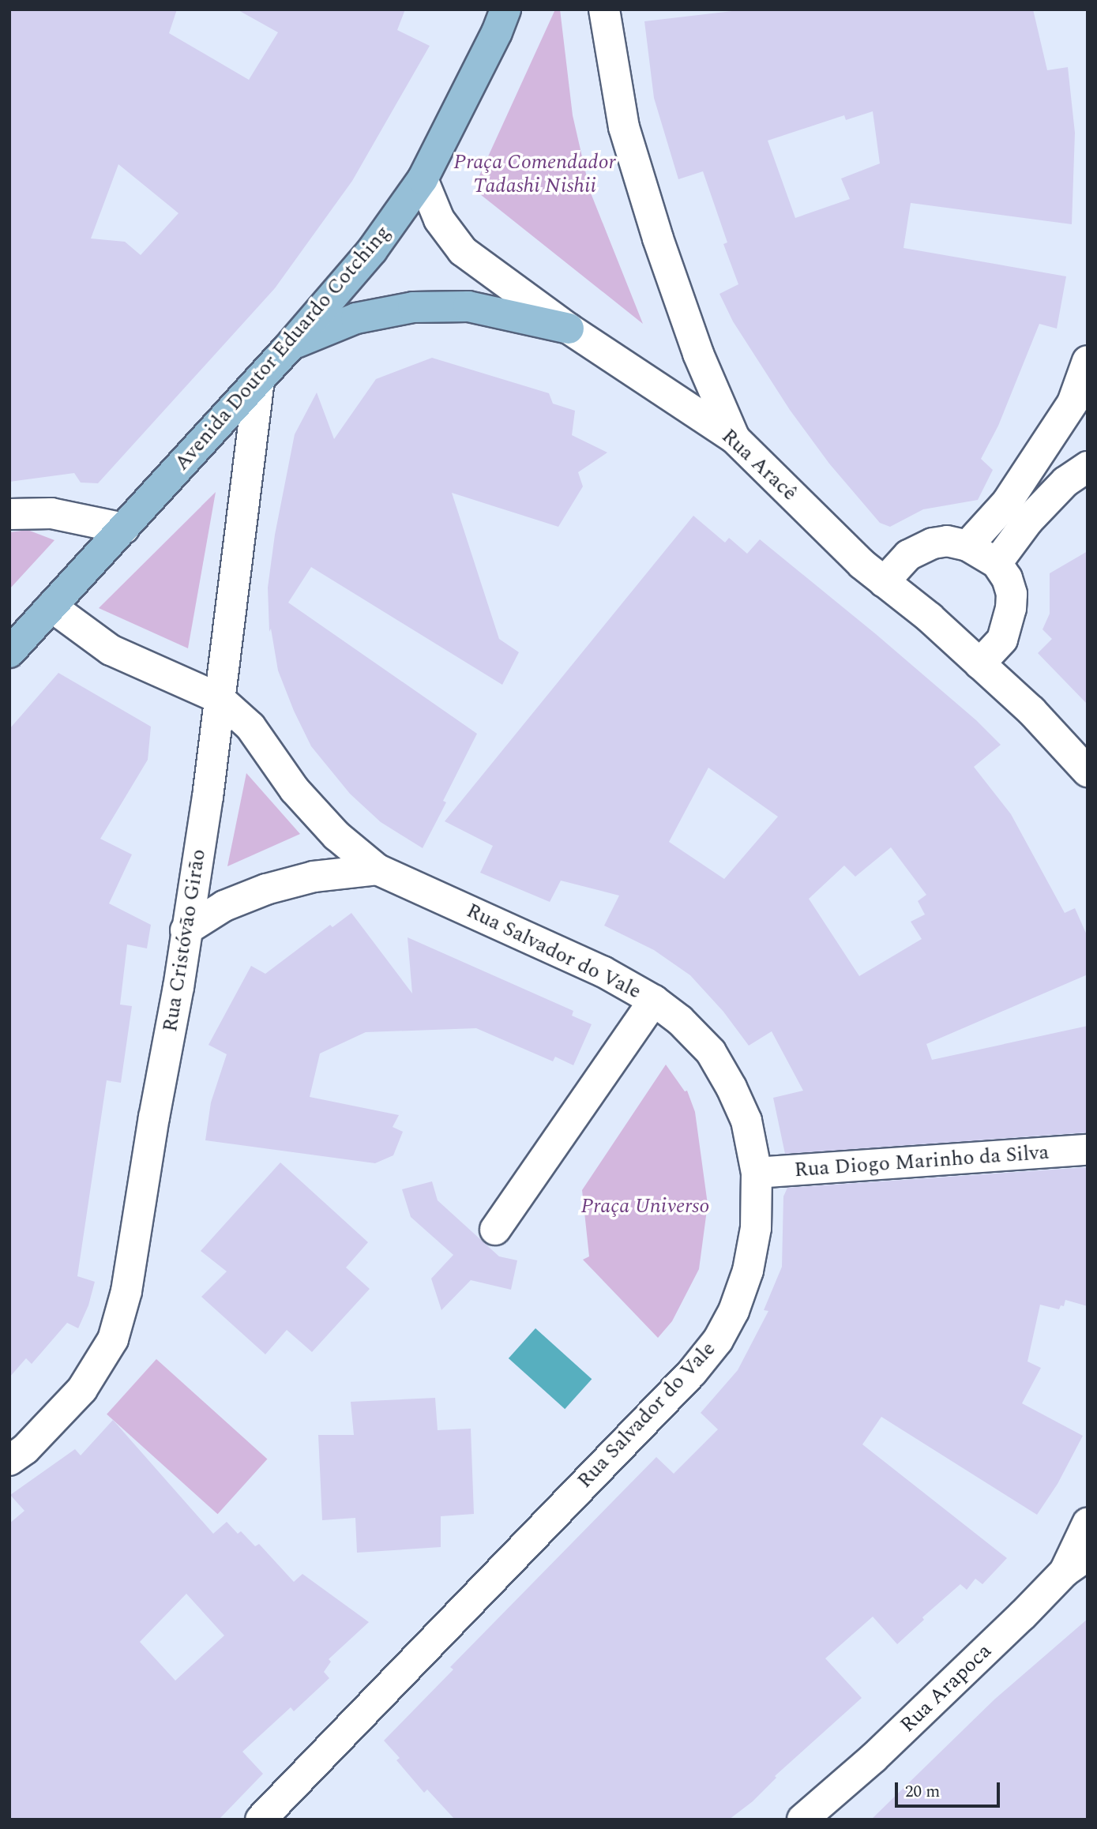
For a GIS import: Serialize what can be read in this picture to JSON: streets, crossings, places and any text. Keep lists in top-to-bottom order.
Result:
{
  "streets": {
    "main road": ["Avenida Doutor Eduardo Cotching"],
    "street": [
      "Rua Aracê",
      "Rua Cristóvão Girão",
      "Rua Salvador do Vale",
      "Rua Diogo Marinho da Silva",
      "Rua Arapoca"
    ]
  },
  "crossings": [
    ["Avenida Doutor Eduardo Cotching", "Rua Aracê"],
    ["Avenida Doutor Eduardo Cotching", "Rua Cristóvão Girão"],
    ["Avenida Doutor Eduardo Cotching", "Rua Salvador do Vale"],
    ["Rua Cristóvão Girão", "Rua Salvador do Vale"],
    ["Rua Salvador do Vale", "Rua Diogo Marinho da Silva"]
  ],
  "parks": ["Praça Comendador Tadashi Nishii", "Praça Universo"],
  "scale_bar": "20 m"
}
